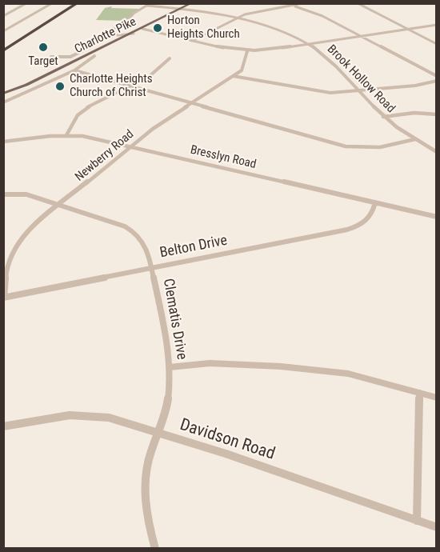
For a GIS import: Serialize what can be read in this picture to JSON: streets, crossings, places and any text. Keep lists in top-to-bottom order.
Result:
{
  "streets": {
    "main road": ["Charlotte Pike"],
    "street": [
      "Brook Hollow Road",
      "Newberry Road",
      "Bresslyn Road",
      "Belton Drive",
      "Clematis Drive",
      "Davidson Road"
    ]
  },
  "crossings": [
    ["Charlotte Pike", "Brook Hollow Road"],
    ["Newberry Road", "Bresslyn Road"],
    ["Newberry Road", "Belton Drive"],
    ["Newberry Road", "Clematis Drive"],
    ["Bresslyn Road", "Belton Drive"],
    ["Belton Drive", "Clematis Drive"],
    ["Clematis Drive", "Davidson Road"]
  ],
  "places": ["Horton Heights Church", "Target", "Charlotte Heights Church of Christ"]
}
